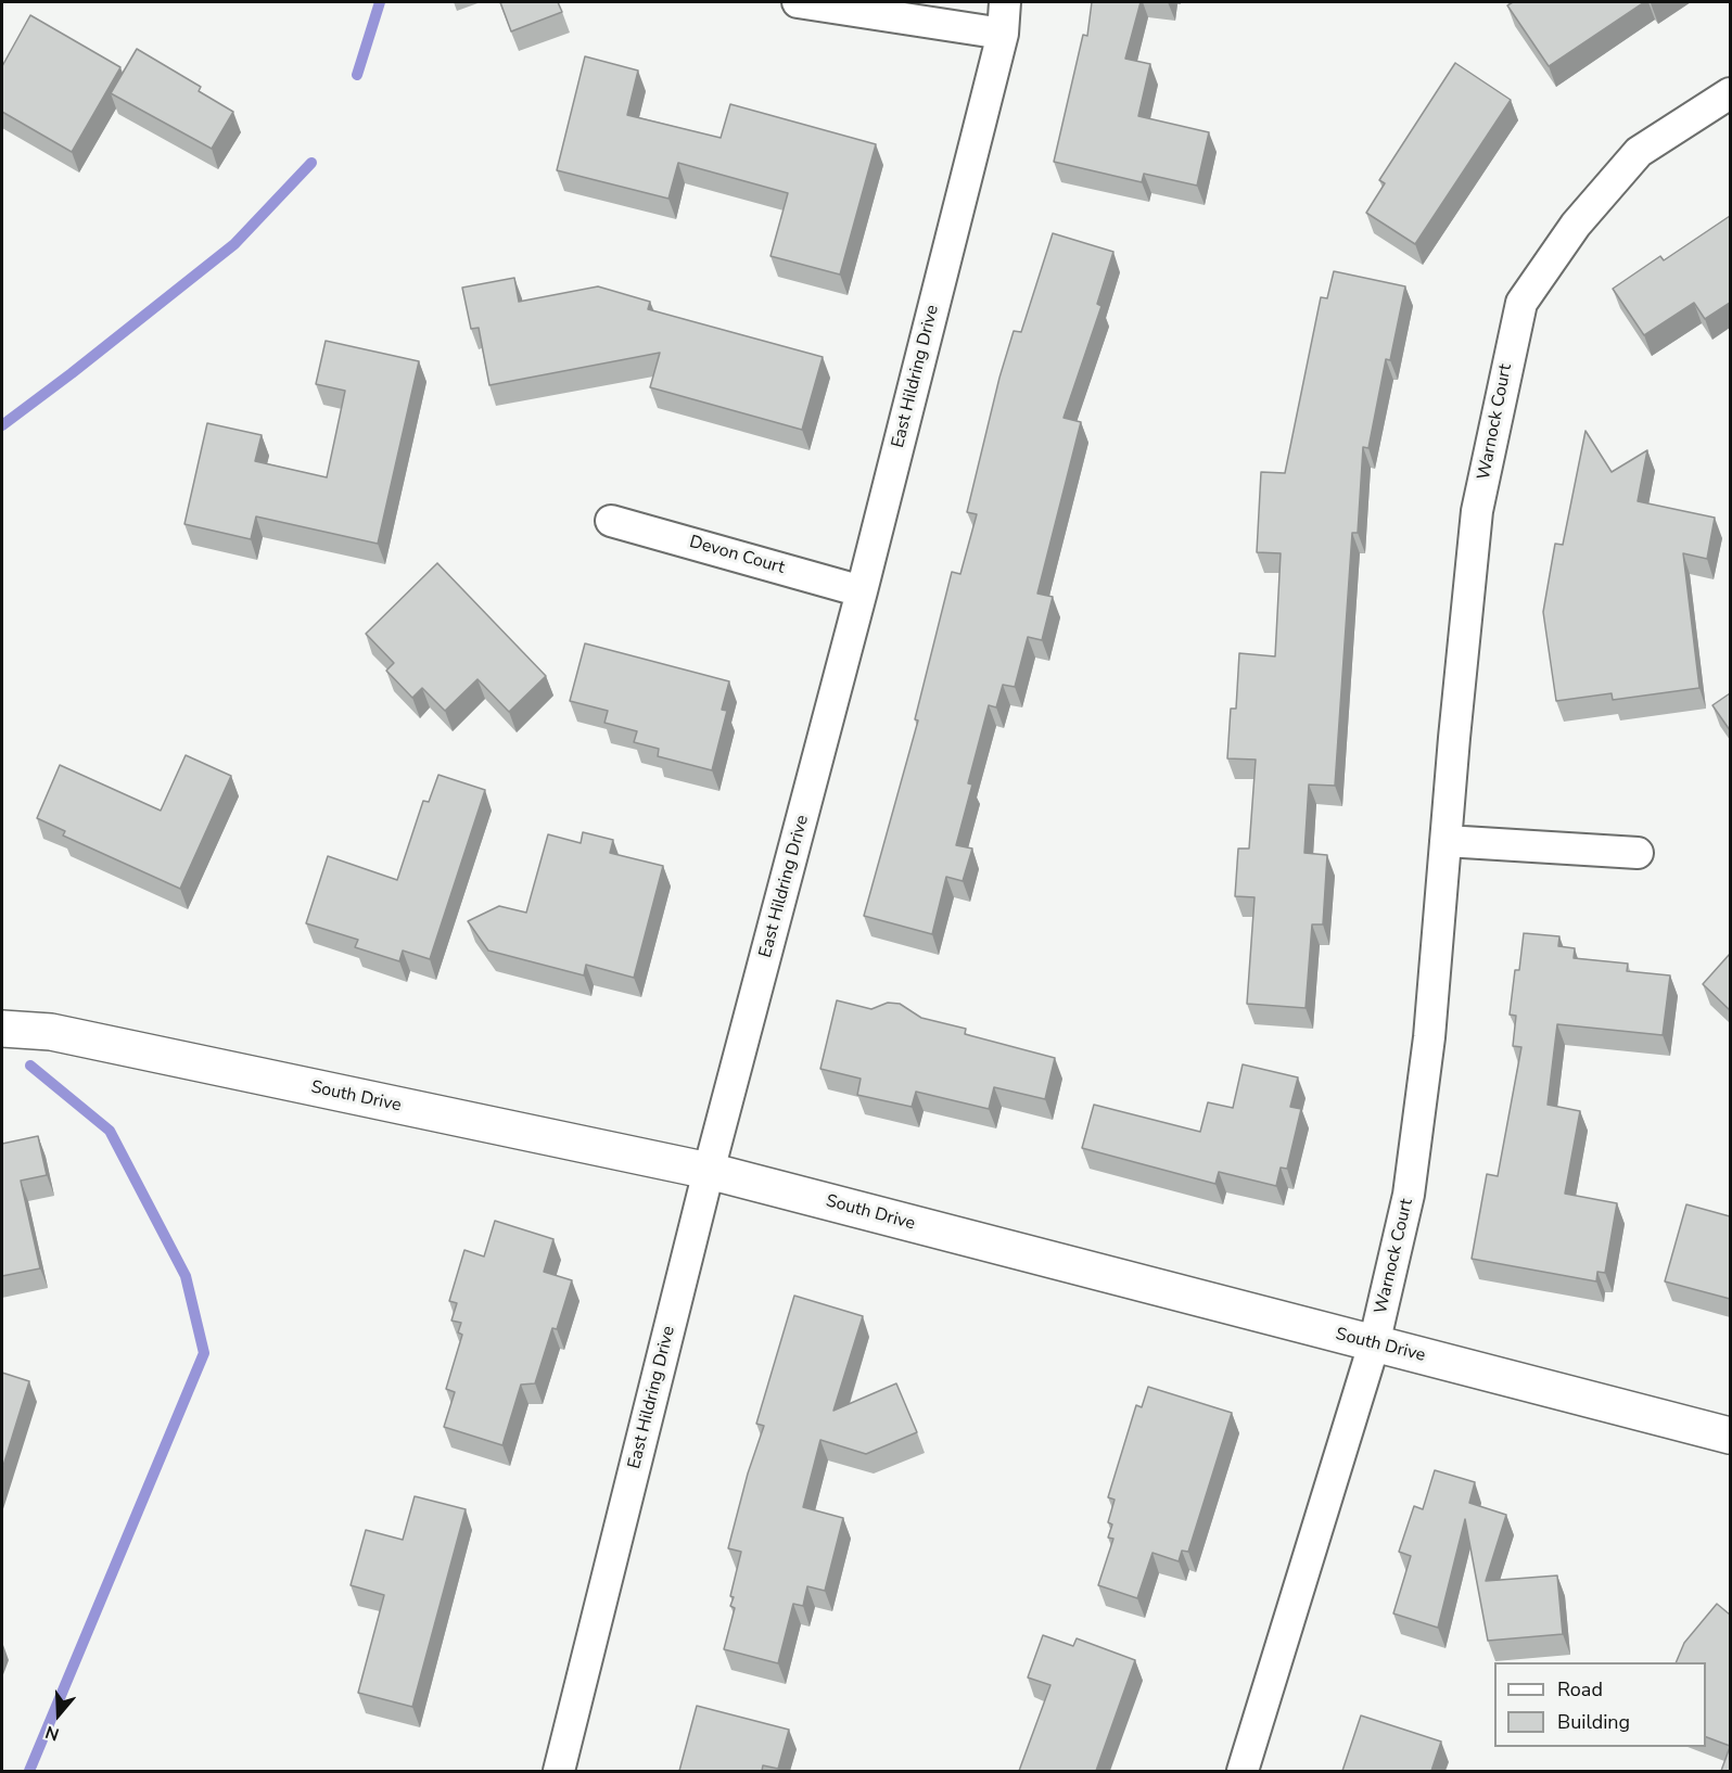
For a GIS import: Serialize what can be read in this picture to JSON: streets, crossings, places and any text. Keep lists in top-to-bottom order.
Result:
{
  "streets": {
    "street": [
      "East Hildring Drive",
      "Warnock Court",
      "Devon Court",
      "South Drive"
    ]
  },
  "crossings": [
    ["East Hildring Drive", "Devon Court"],
    ["East Hildring Drive", "South Drive"],
    ["Warnock Court", "South Drive"]
  ],
  "legend": ["Road", "Building"],
  "north": "bottom"
}
